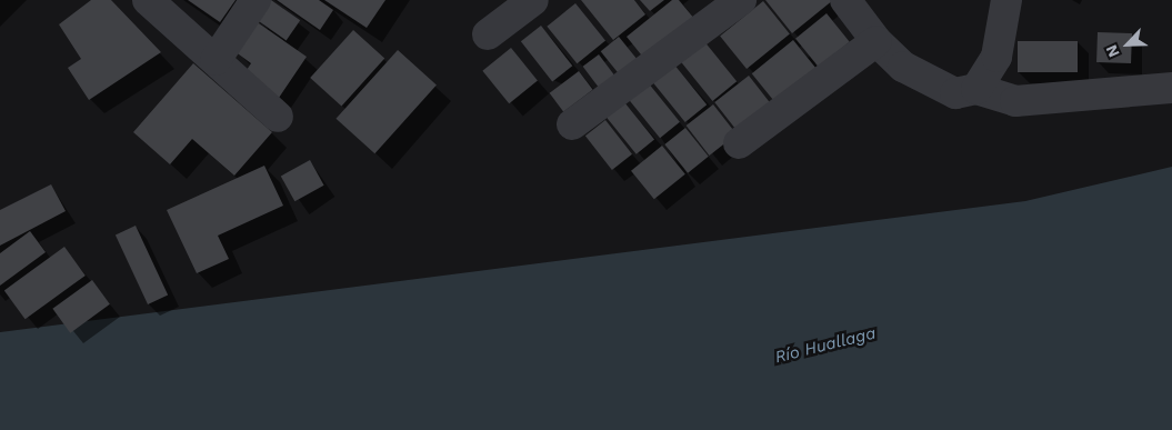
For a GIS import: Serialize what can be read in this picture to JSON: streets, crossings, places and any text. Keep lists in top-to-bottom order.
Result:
{
  "water": ["Río Huallaga"],
  "north": "bottom left"
}
